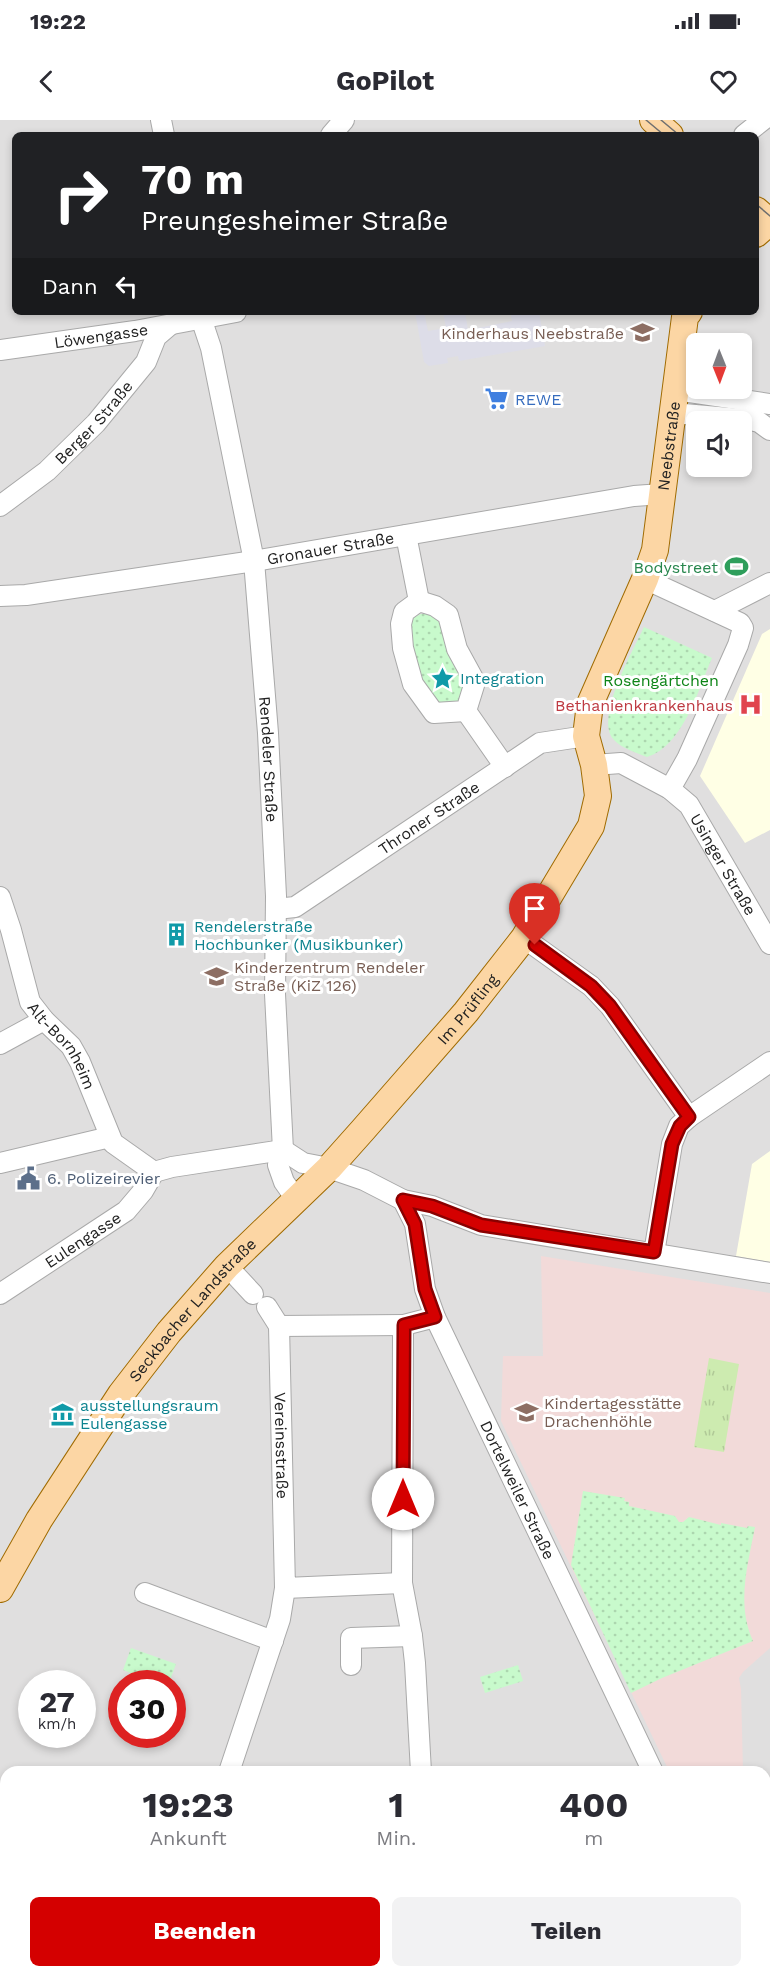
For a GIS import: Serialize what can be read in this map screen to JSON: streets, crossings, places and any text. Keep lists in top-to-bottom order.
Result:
{
  "streets": {
    "main road": ["Neebstraße", "Im Prüfling", "Seckbacher Landstraße"],
    "street": [
      "Löwengasse",
      "Berger Straße",
      "Gronauer Straße",
      "Rendeler Straße",
      "Throner Straße",
      "Usinger Straße",
      "Alt-Bornheim",
      "Eulengasse",
      "Vereinsstraße",
      "Dortelweiler Straße"
    ]
  },
  "crossings": [
    ["Löwengasse", "Berger Straße"],
    ["Löwengasse", "Rendeler Straße"],
    ["Neebstraße", "Gronauer Straße"],
    ["Neebstraße", "Im Prüfling"],
    ["Gronauer Straße", "Rendeler Straße"],
    ["Rendeler Straße", "Throner Straße"],
    ["Rendeler Straße", "Seckbacher Landstraße"],
    ["Throner Straße", "Im Prüfling"],
    ["Im Prüfling", "Seckbacher Landstraße"],
    ["Alt-Bornheim", "Eulengasse"]
  ],
  "parks": ["Rosengärtchen"],
  "places": {
    "school or university": ["Kinderhaus Neebstraße", "Kinderzentrum Rendeler Straße (KiZ 126)", "Kindertagesstätte Drachenhöhle"],
    "supermarket": ["REWE"],
    "sports": ["Bodystreet"],
    "place": ["Integration"],
    "hospital": ["Bethanienkrankenhaus"],
    "building": ["Rendelerstraße Hochbunker (Musikbunker)"],
    "public building": ["6. Polizeirevier"],
    "museum": ["ausstellungsraum Eulengasse"]
  },
  "north": "bottom",
  "page": {
    "status": "19:22",
    "header": "GoPilot",
    "turn": ["70 m", "Preungesheimer Straße"],
    "then": "Dann",
    "speed": "27 km/h",
    "limit": "30",
    "eta": [
      "19:23",
      "Ankunft",
      "1",
      "Min.",
      "400",
      "m"
    ],
    "buttons": ["Beenden", "Teilen"]
  }
}
